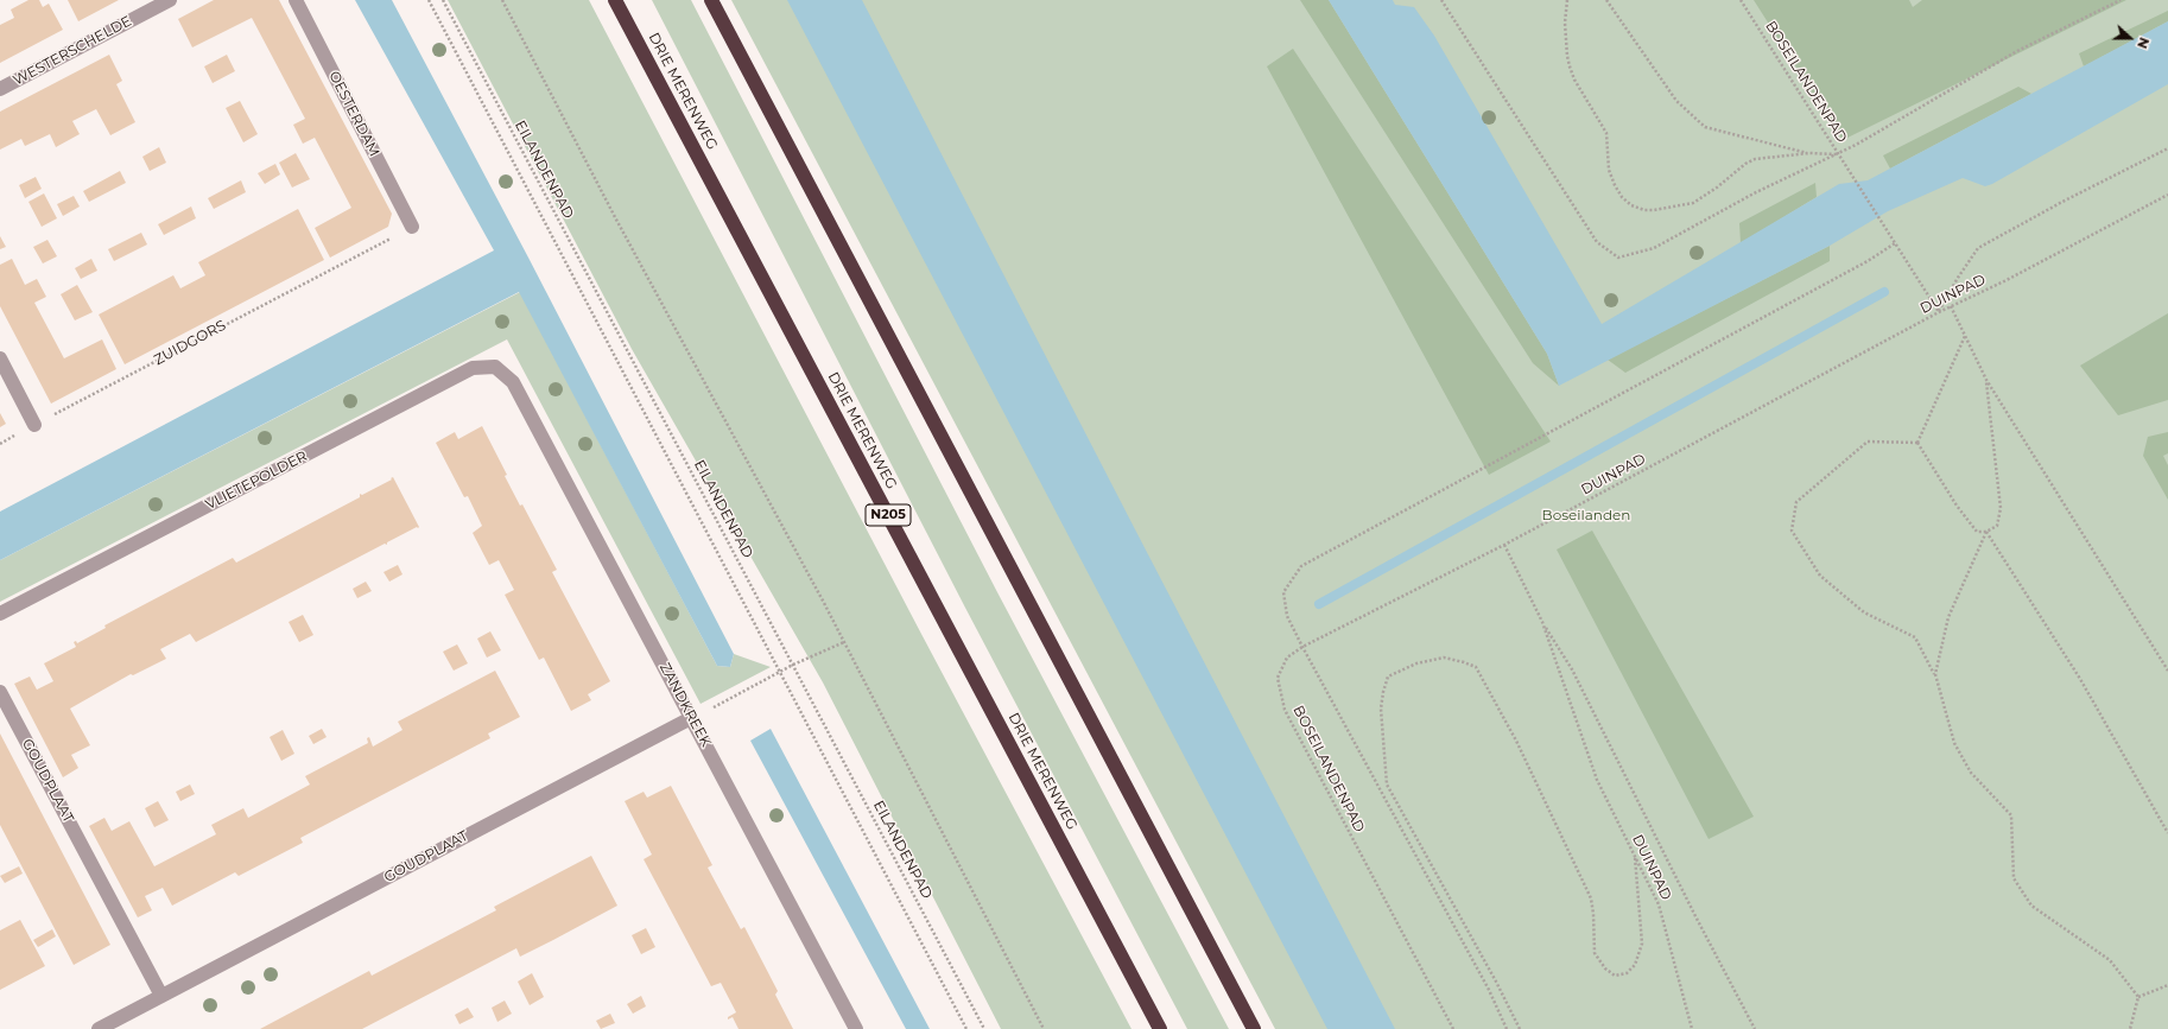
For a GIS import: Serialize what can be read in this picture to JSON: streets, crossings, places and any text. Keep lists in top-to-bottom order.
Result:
{
  "streets": {
    "highway": ["DRIE MERENWEG", "N205"],
    "street": [
      "WESTERSCHELDE",
      "OESTERDAM",
      "VLIETEPOLDER",
      "ZANDKREEK",
      "GOUDPLAAT"
    ],
    "path": [
      "BOSEILANDENPAD",
      "EILANDENPAD",
      "DUINPAD",
      "ZUIDGORS"
    ]
  },
  "crossings": [
    ["BOSEILANDENPAD", "DUINPAD"],
    ["OESTERDAM", "ZUIDGORS"],
    ["VLIETEPOLDER", "ZANDKREEK"],
    ["ZANDKREEK", "GOUDPLAAT"]
  ],
  "parks": ["Boseilanden"],
  "north": "right"
}
